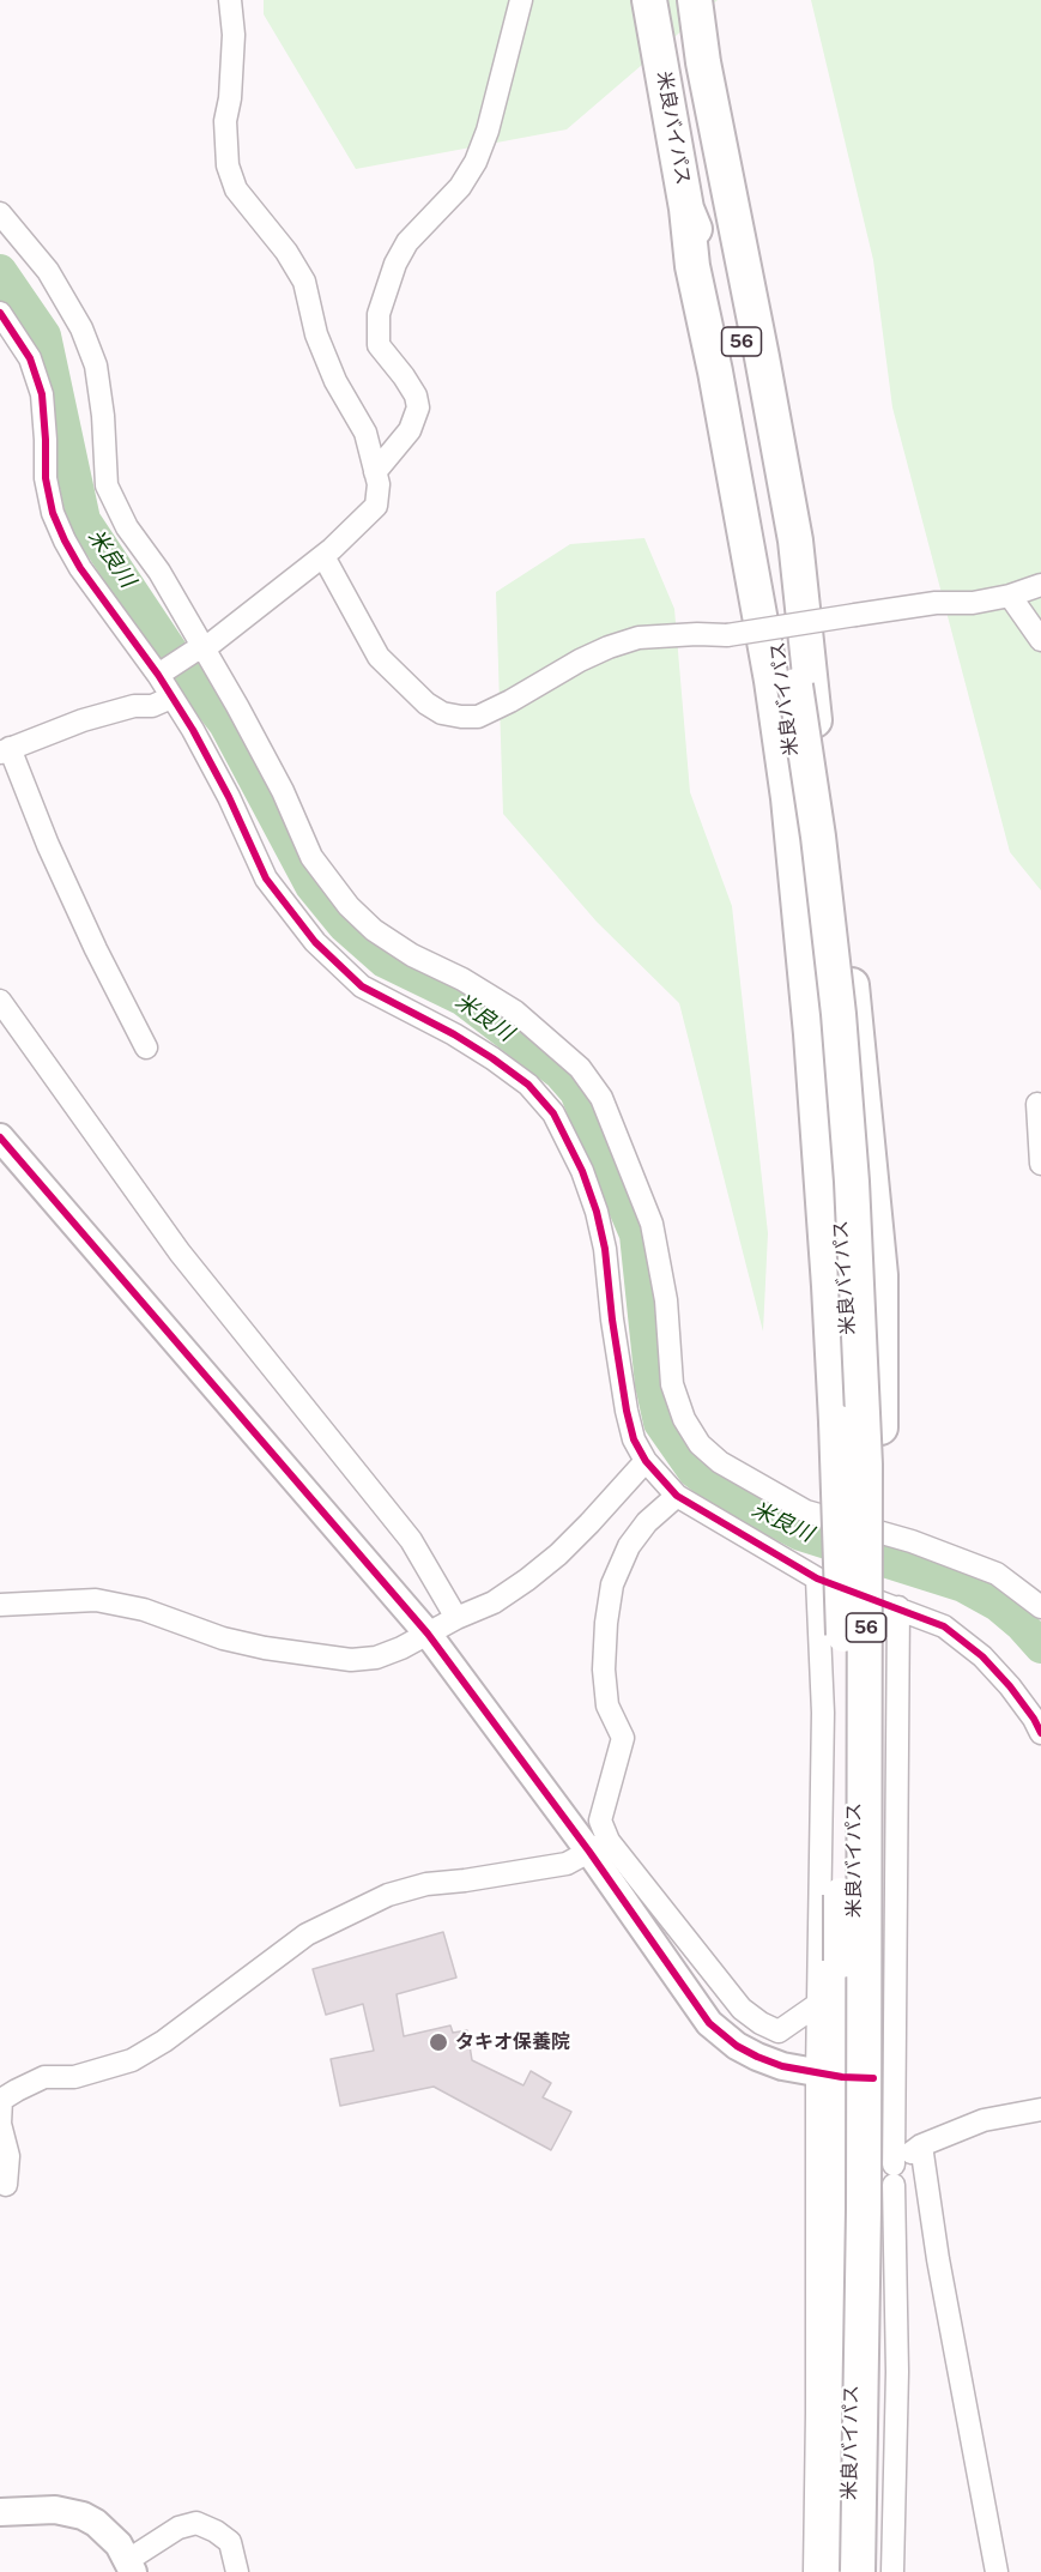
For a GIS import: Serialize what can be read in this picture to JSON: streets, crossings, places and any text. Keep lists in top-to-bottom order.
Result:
{
  "streets": {
    "main road": ["米良バイパス", "56"]
  },
  "water": ["米良川"],
  "places": ["タキオ保養院"]
}
